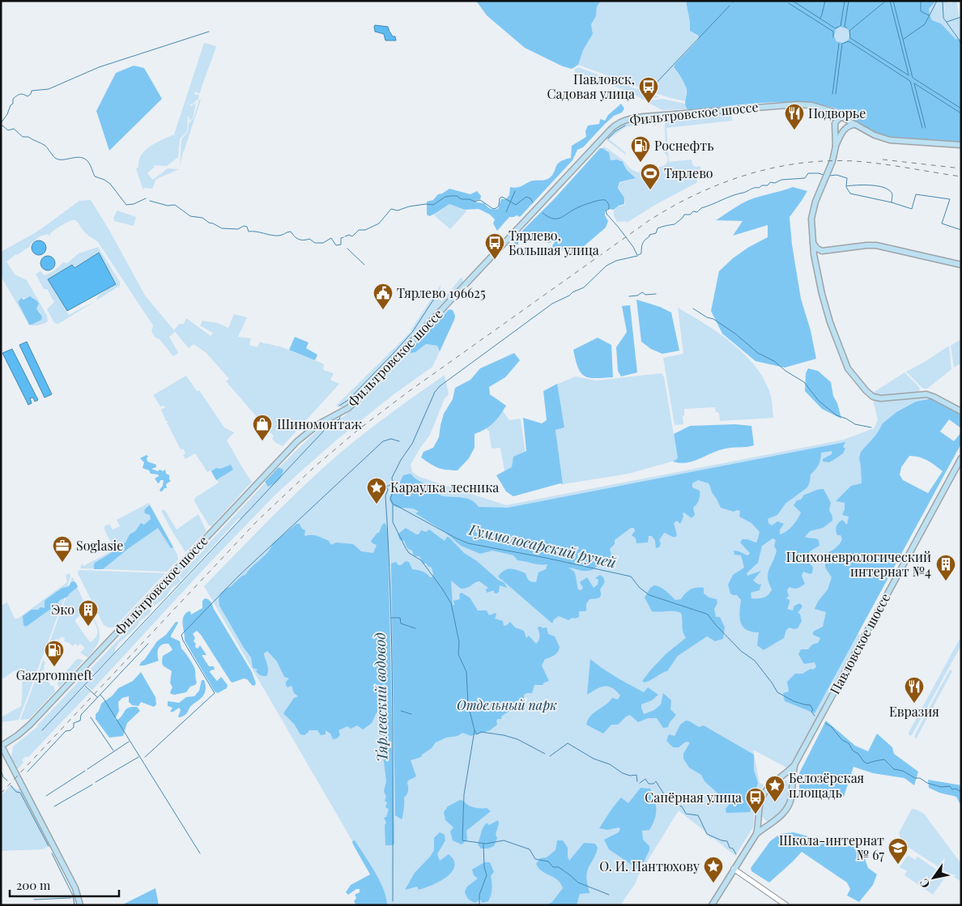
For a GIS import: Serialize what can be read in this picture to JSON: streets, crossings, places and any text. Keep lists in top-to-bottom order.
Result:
{
  "streets": {
    "main road": ["Фильтровское шоссе", "Павловское шоссе"]
  },
  "water": ["Гуммолосарский ручей", "Тярлевский водовод"],
  "parks": ["Отдельный парк"],
  "places": {
    "bus stop": ["Павловск, Садовая улица", "Тярлево, Большая улица", "Сапёрная улица"],
    "restaurant": ["Подворье", "Евразия"],
    "fuel station": ["Роснефть", "Gazpromneft"],
    "sports": ["Тярлево"],
    "public building": ["Тярлево 196625"],
    "shop": ["Шиномонтаж"],
    "place": ["Караулка лесника", "Белозёрская площадь", "О. И. Пантюхову"],
    "office": ["Soglasie"],
    "building": ["Психоневрологический интернат №4", "Эко"],
    "school or university": ["Школа-интернат № 67"]
  },
  "scale_bar": "200 m",
  "north": "bottom left"
}
